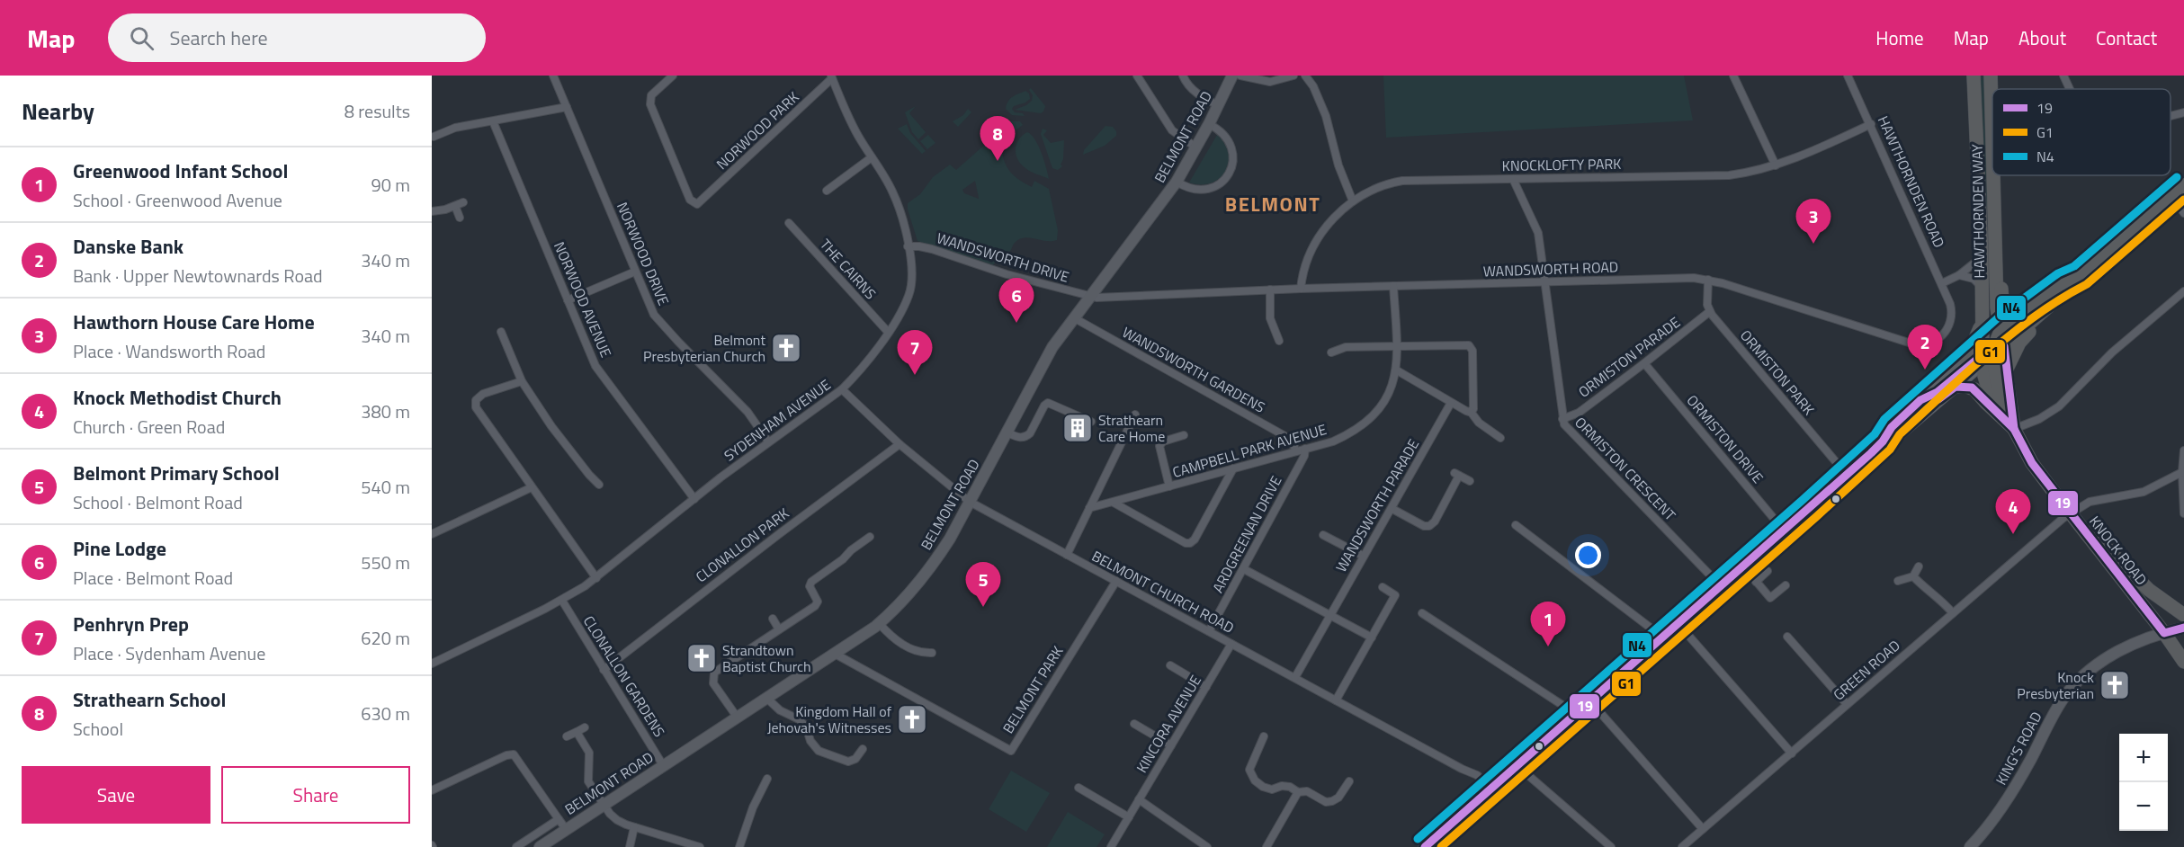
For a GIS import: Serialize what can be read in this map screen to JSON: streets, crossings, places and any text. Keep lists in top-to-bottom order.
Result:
{
  "streets": {
    "highway": ["HAWTHORNDEN WAY", "KNOCK ROAD"],
    "main road": ["BELMONT ROAD", "KING'S ROAD"],
    "street": [
      "NORWOOD PARK",
      "KNOCKLOFTY PARK",
      "HAWTHORNDEN ROAD",
      "NORWOOD DRIVE",
      "WANDSWORTH DRIVE",
      "THE CAIRNS",
      "WANDSWORTH ROAD",
      "NORWOOD AVENUE",
      "ORMISTON PARADE",
      "WANDSWORTH GARDENS",
      "ORMISTON PARK",
      "SYDENHAM AVENUE",
      "ORMISTON DRIVE",
      "CAMPBELL PARK AVENUE",
      "ORMISTON CRESCENT",
      "WANDSWORTH PARADE",
      "ARDGREENAN DRIVE",
      "CLONALLON PARK",
      "BELMONT CHURCH ROAD",
      "GREEN ROAD",
      "CLONALLON GARDENS",
      "BELMONT PARK",
      "KINCORA AVENUE"
    ]
  },
  "crossings": [
    ["NORWOOD PARK", "SYDENHAM AVENUE"],
    ["BELMONT ROAD", "WANDSWORTH DRIVE"],
    ["BELMONT ROAD", "WANDSWORTH ROAD"],
    ["BELMONT ROAD", "WANDSWORTH GARDENS"],
    ["BELMONT ROAD", "BELMONT CHURCH ROAD"],
    ["BELMONT ROAD", "CLONALLON GARDENS"],
    ["BELMONT ROAD", "BELMONT PARK"],
    ["KNOCKLOFTY PARK", "HAWTHORNDEN ROAD"],
    ["KNOCKLOFTY PARK", "WANDSWORTH ROAD"],
    ["KNOCKLOFTY PARK", "ORMISTON CRESCENT"],
    ["HAWTHORNDEN ROAD", "WANDSWORTH ROAD"],
    ["HAWTHORNDEN WAY", "KNOCK ROAD"],
    ["NORWOOD DRIVE", "SYDENHAM AVENUE"],
    ["WANDSWORTH DRIVE", "WANDSWORTH ROAD"],
    ["WANDSWORTH DRIVE", "SYDENHAM AVENUE"],
    ["THE CAIRNS", "SYDENHAM AVENUE"],
    ["WANDSWORTH ROAD", "CAMPBELL PARK AVENUE"],
    ["WANDSWORTH ROAD", "ORMISTON CRESCENT"],
    ["NORWOOD AVENUE", "SYDENHAM AVENUE"],
    ["ORMISTON PARADE", "ORMISTON PARK"],
    ["ORMISTON PARADE", "ORMISTON DRIVE"],
    ["ORMISTON PARADE", "ORMISTON CRESCENT"],
    ["WANDSWORTH GARDENS", "CAMPBELL PARK AVENUE"],
    ["SYDENHAM AVENUE", "BELMONT CHURCH ROAD"],
    ["SYDENHAM AVENUE", "CLONALLON GARDENS"],
    ["CAMPBELL PARK AVENUE", "ARDGREENAN DRIVE"],
    ["WANDSWORTH PARADE", "BELMONT CHURCH ROAD"],
    ["ARDGREENAN DRIVE", "BELMONT CHURCH ROAD"],
    ["CLONALLON PARK", "BELMONT CHURCH ROAD"],
    ["CLONALLON PARK", "CLONALLON GARDENS"],
    ["KNOCK ROAD", "GREEN ROAD"],
    ["KNOCK ROAD", "KING'S ROAD"],
    ["BELMONT CHURCH ROAD", "BELMONT PARK"],
    ["BELMONT CHURCH ROAD", "KINCORA AVENUE"]
  ],
  "districts": ["BELMONT"],
  "places": {
    "church": [
      "Belmont Presbyterian Church",
      "Strandtown Baptist Church",
      "Knock Presbyterian",
      "Kingdom Hall of Jehovah's Witnesses"
    ],
    "building": ["Strathearn Care Home"]
  },
  "lines": ["transit line N4", "transit line G1", "transit line 19"],
  "legend": ["19", "G1", "N4"],
  "page": {
    "header": "Map",
    "search": "Search here",
    "nav": [
      "Home",
      "Map",
      "About",
      "Contact"
    ],
    "heading": ["Nearby", "8 results"],
    "pins": [
      "8",
      "3",
      "6",
      "2",
      "7",
      "4",
      "5",
      "1"
    ],
    "list": [
      {
        "mark": "1",
        "name": "Greenwood Infant School",
        "note": "School · Greenwood Avenue",
        "value": "90 m"
      },
      {
        "mark": "2",
        "name": "Danske Bank",
        "note": "Bank · Upper Newtownards Road",
        "value": "340 m"
      },
      {
        "mark": "3",
        "name": "Hawthorn House Care Home",
        "note": "Place · Wandsworth Road",
        "value": "340 m"
      },
      {
        "mark": "4",
        "name": "Knock Methodist Church",
        "note": "Church · Green Road",
        "value": "380 m"
      },
      {
        "mark": "5",
        "name": "Belmont Primary School",
        "note": "School · Belmont Road",
        "value": "540 m"
      },
      {
        "mark": "6",
        "name": "Pine Lodge",
        "note": "Place · Belmont Road",
        "value": "550 m"
      },
      {
        "mark": "7",
        "name": "Penhryn Prep",
        "note": "Place · Sydenham Avenue",
        "value": "620 m"
      },
      {
        "mark": "8",
        "name": "Strathearn School",
        "note": "School",
        "value": "630 m"
      }
    ],
    "map_buttons": ["+", "−"],
    "buttons": ["Save", "Share"]
  }
}
